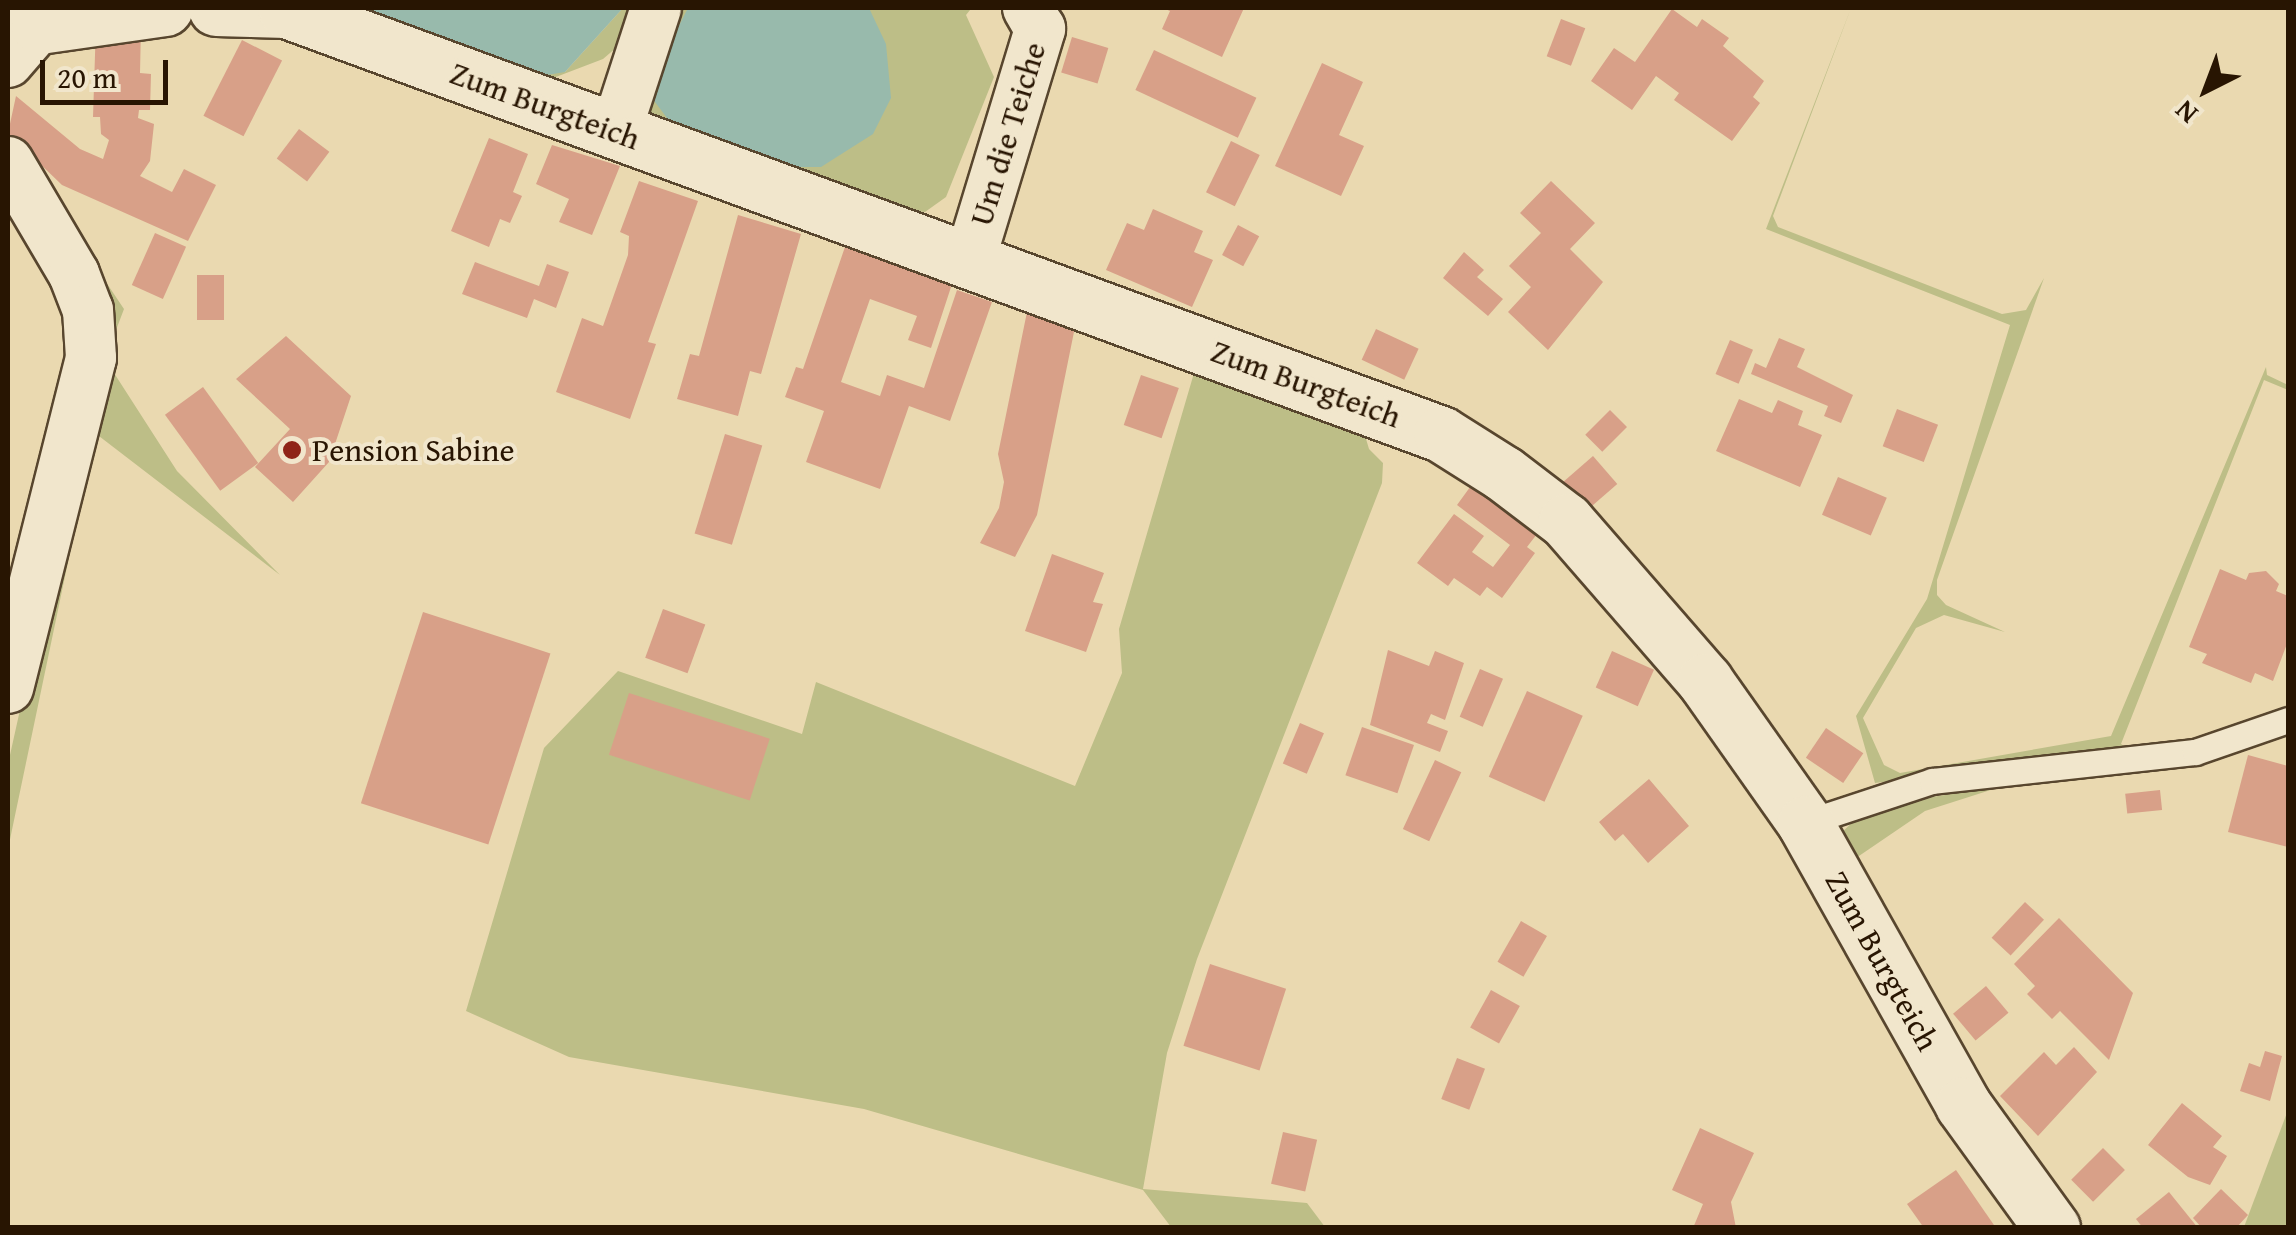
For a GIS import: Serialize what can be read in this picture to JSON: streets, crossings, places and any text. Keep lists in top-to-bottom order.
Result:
{
  "streets": {
    "street": ["Zum Burgteich", "Um die Teiche"]
  },
  "crossings": [
    ["Zum Burgteich", "Um die Teiche"]
  ],
  "places": ["Pension Sabine"],
  "scale_bar": "20 m",
  "north": "bottom left"
}
